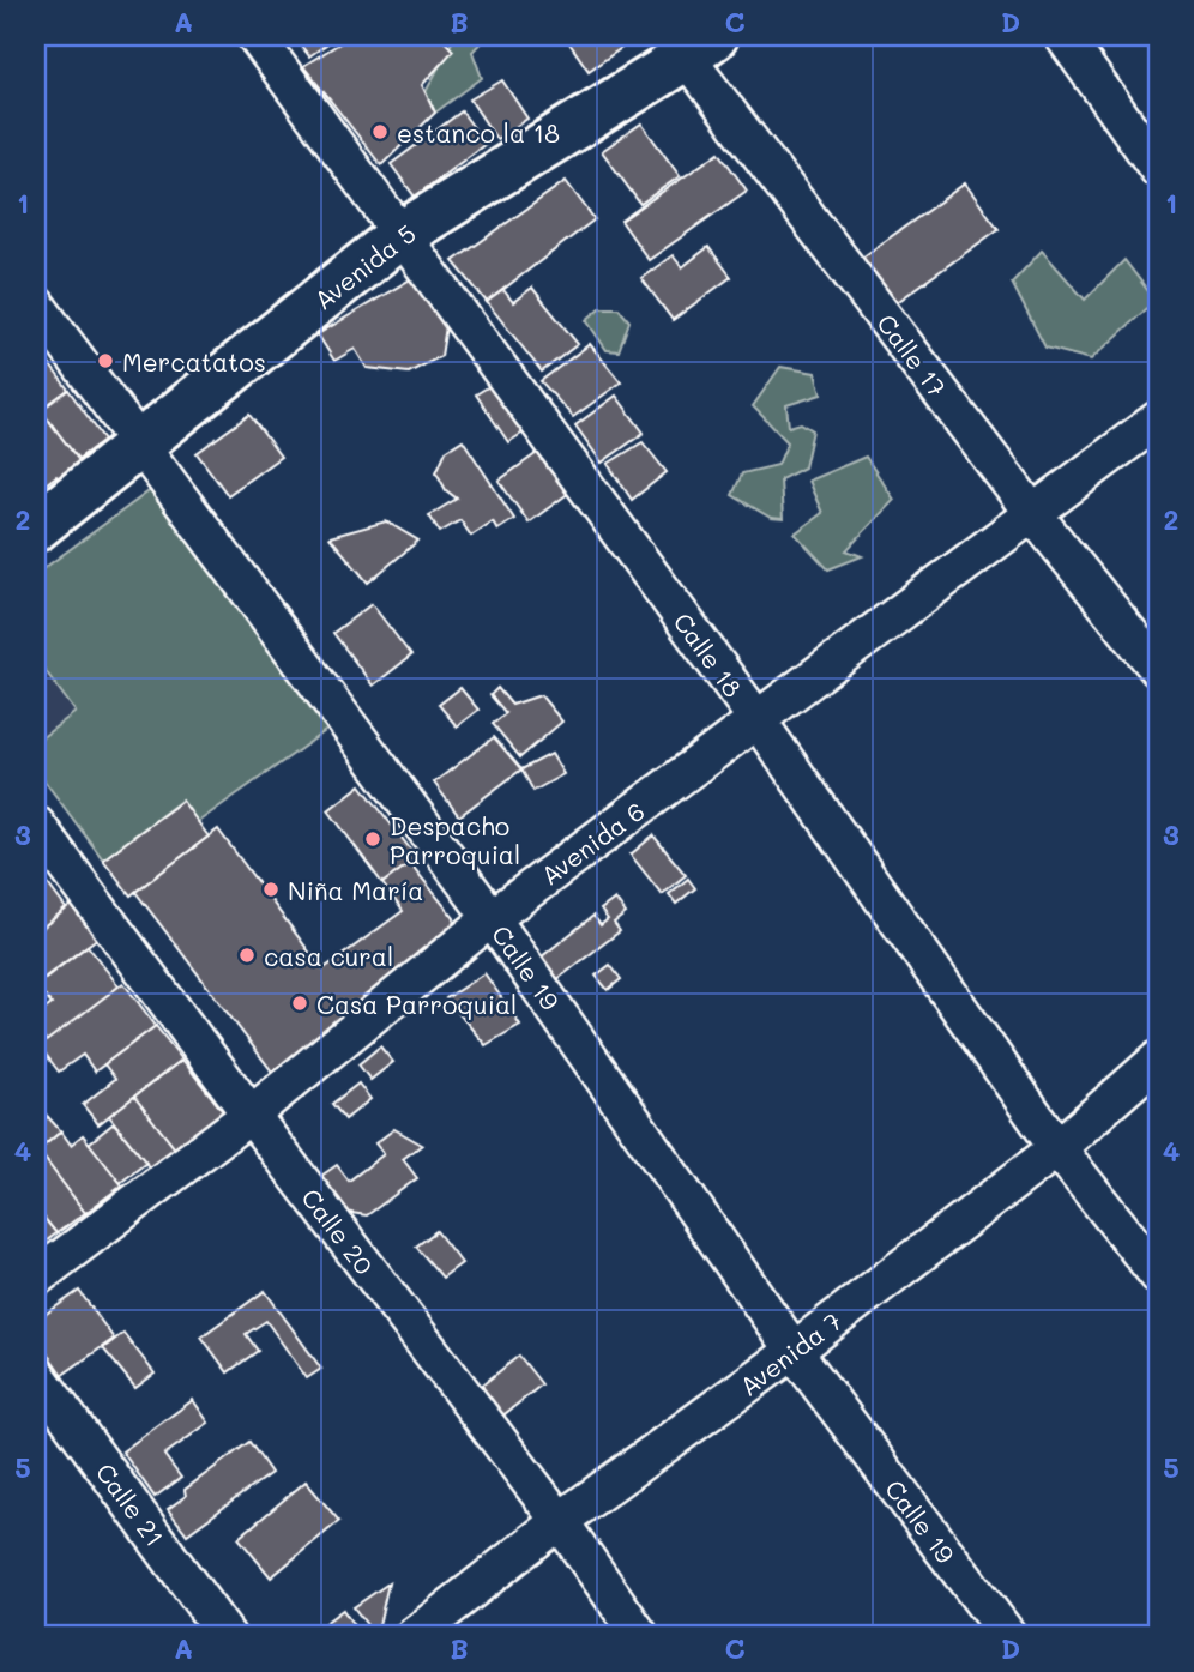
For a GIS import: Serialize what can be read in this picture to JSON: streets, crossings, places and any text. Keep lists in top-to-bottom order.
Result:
{
  "streets": {
    "street": [
      "Avenida 5",
      "Calle 17",
      "Calle 18",
      "Avenida 6",
      "Calle 19",
      "Calle 20",
      "Avenida 7",
      "Calle 21"
    ]
  },
  "crossings": [
    ["Avenida 5", "Calle 17"],
    ["Avenida 5", "Calle 18"],
    ["Avenida 5", "Calle 19"],
    ["Calle 17", "Avenida 6"],
    ["Calle 18", "Avenida 6"],
    ["Calle 18", "Avenida 7"],
    ["Avenida 6", "Calle 19"],
    ["Avenida 6", "Calle 20"],
    ["Calle 19", "Avenida 7"],
    ["Calle 20", "Avenida 7"]
  ],
  "places": [
    "estanco la 18",
    "Mercatatos",
    "Despacho Parroquial",
    "Niña María",
    "casa cural",
    "Casa Parroquial"
  ],
  "grid": {
    "columns": [
      "A",
      "B",
      "C",
      "D"
    ],
    "rows": [
      "1",
      "2",
      "3",
      "4",
      "5"
    ]
  }
}
